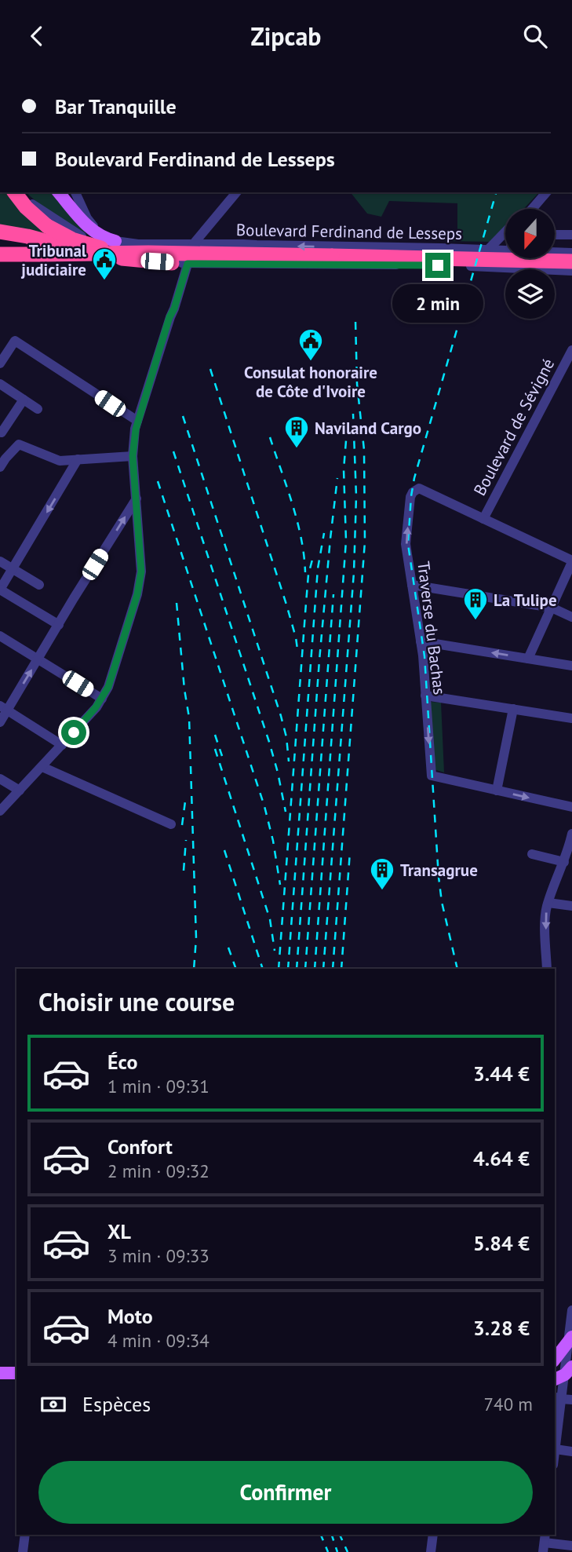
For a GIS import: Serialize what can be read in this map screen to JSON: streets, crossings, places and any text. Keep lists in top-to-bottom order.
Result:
{
  "streets": {
    "street": ["Boulevard Ferdinand de Lesseps", "Boulevard de Sévigné", "Traverse du Bachas"]
  },
  "crossings": [
    ["Boulevard de Sévigné", "Traverse du Bachas"]
  ],
  "places": {
    "public building": ["Tribunal judiciaire", "Consulat honoraire de Côte d'Ivoire"],
    "building": ["Naviland Cargo", "La Tulipe", "Transagrue"]
  },
  "north": "bottom",
  "page": {
    "header": "Zipcab",
    "banner": ["Bar Tranquille", "Boulevard Ferdinand de Lesseps"],
    "bubble": "2 min",
    "heading": "Choisir une course",
    "list": [
      {
        "name": "Éco",
        "note": "1 min · 09:31",
        "value": "3.44 €"
      },
      {
        "name": "Confort",
        "note": "2 min · 09:32",
        "value": "4.64 €"
      },
      {
        "name": "XL",
        "note": "3 min · 09:33",
        "value": "5.84 €"
      },
      {
        "name": "Moto",
        "note": "4 min · 09:34",
        "value": "3.28 €"
      }
    ],
    "pay": ["Espèces", "740 m"],
    "buttons": "Confirmer"
  }
}
